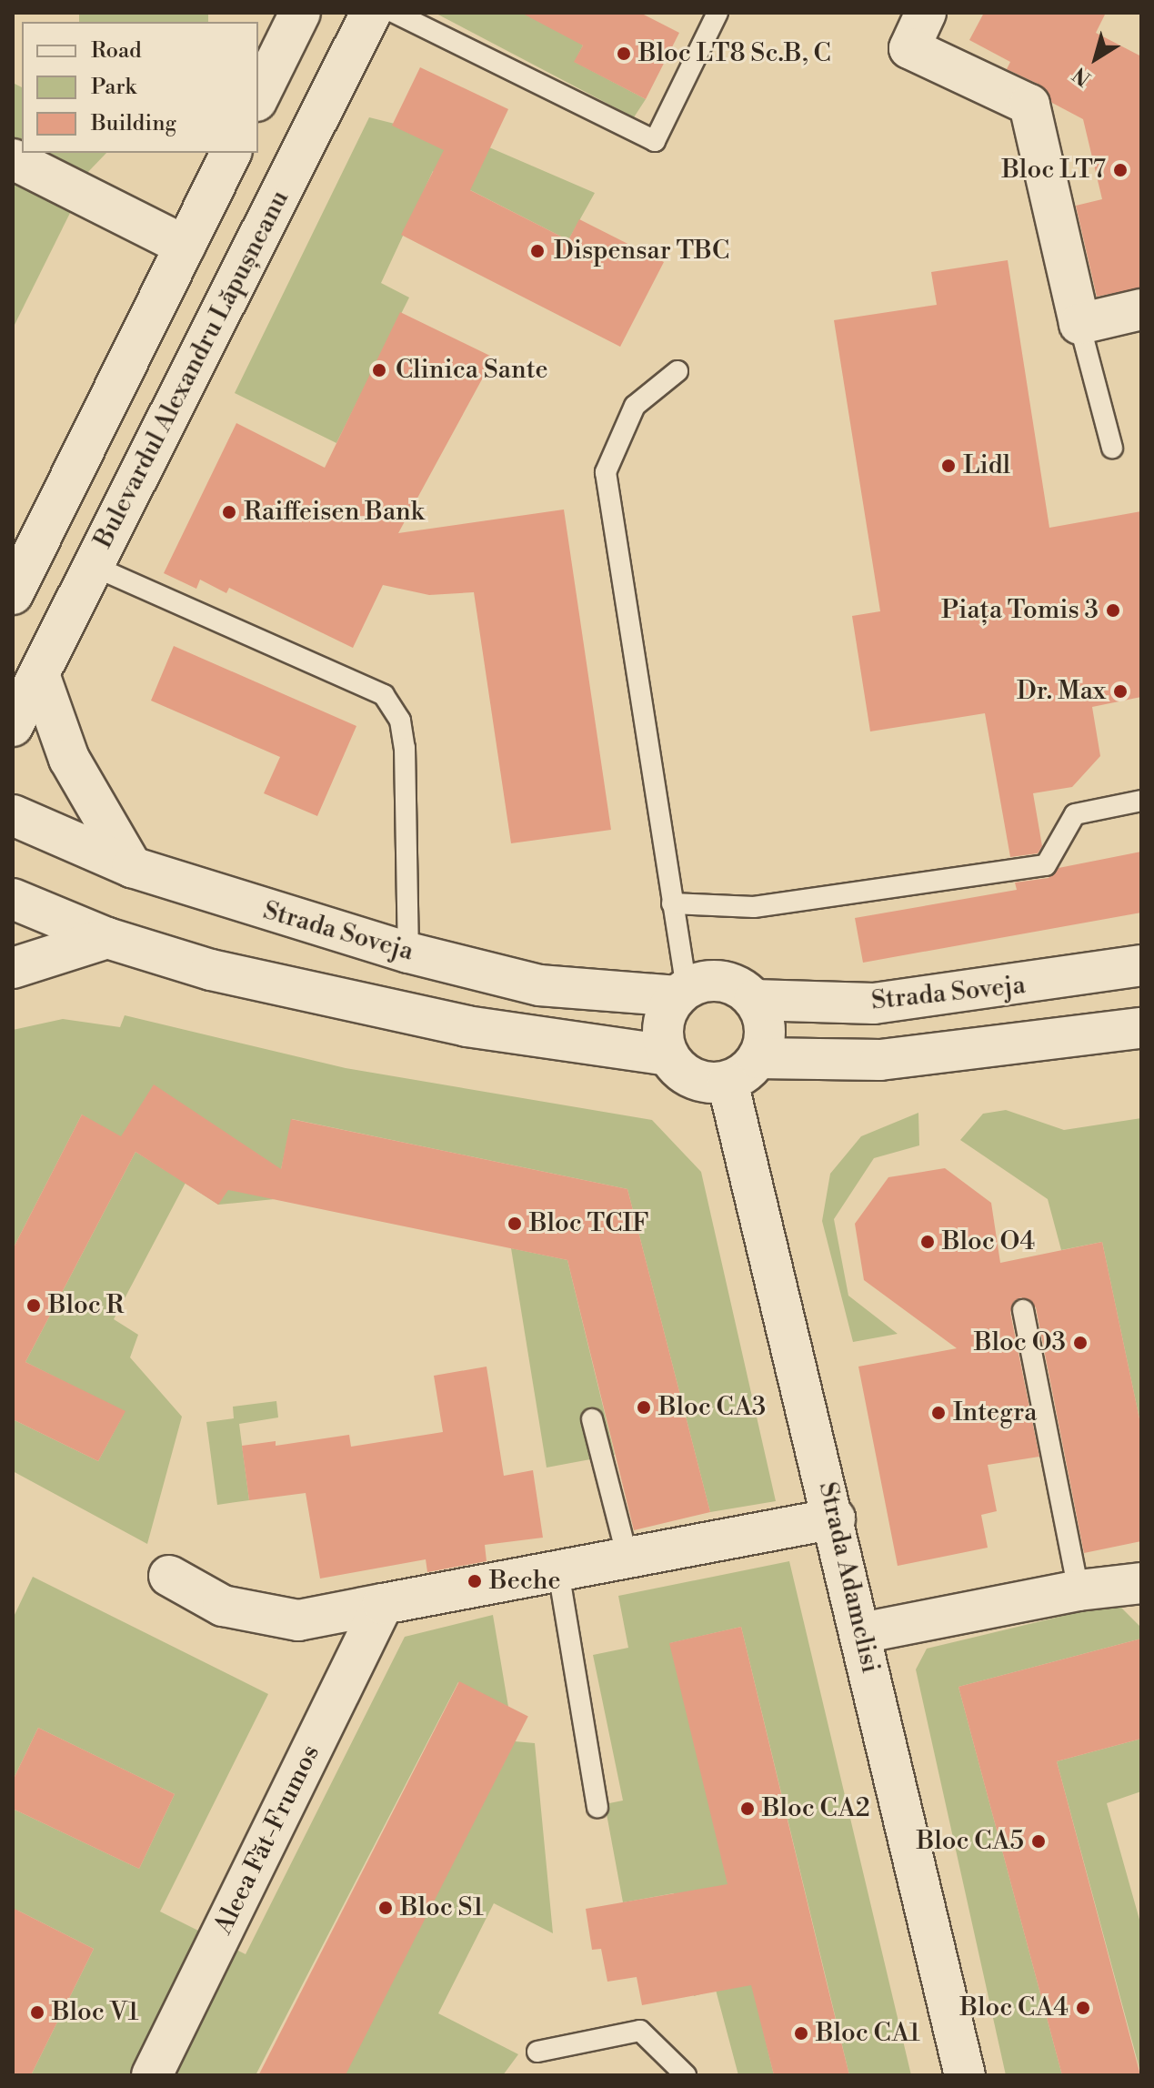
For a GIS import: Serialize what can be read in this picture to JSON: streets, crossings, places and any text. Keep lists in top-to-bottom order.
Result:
{
  "streets": {
    "main road": [
      "Bulevardul Alexandru Lăpușneanu",
      "Strada Soveja",
      "Strada Adamclisi",
      "Aleea Făt-Frumos"
    ]
  },
  "crossings": [
    ["Strada Soveja", "Strada Adamclisi"]
  ],
  "places": [
    "Bloc LT8 Sc.B, C",
    "Bloc LT7",
    "Dispensar TBC",
    "Clinica Sante",
    "Lidl",
    "Raiffeisen Bank",
    "Piața Tomis 3",
    "Dr. Max",
    "Bloc TCIF",
    "Bloc O4",
    "Bloc R",
    "Bloc O3",
    "Bloc CA3",
    "Integra",
    "Beche",
    "Bloc CA2",
    "Bloc CA5",
    "Bloc S1",
    "Bloc CA4",
    "Bloc V1",
    "Bloc CA1"
  ],
  "legend": ["Road", "Park", "Building"],
  "north": "bottom left"
}
